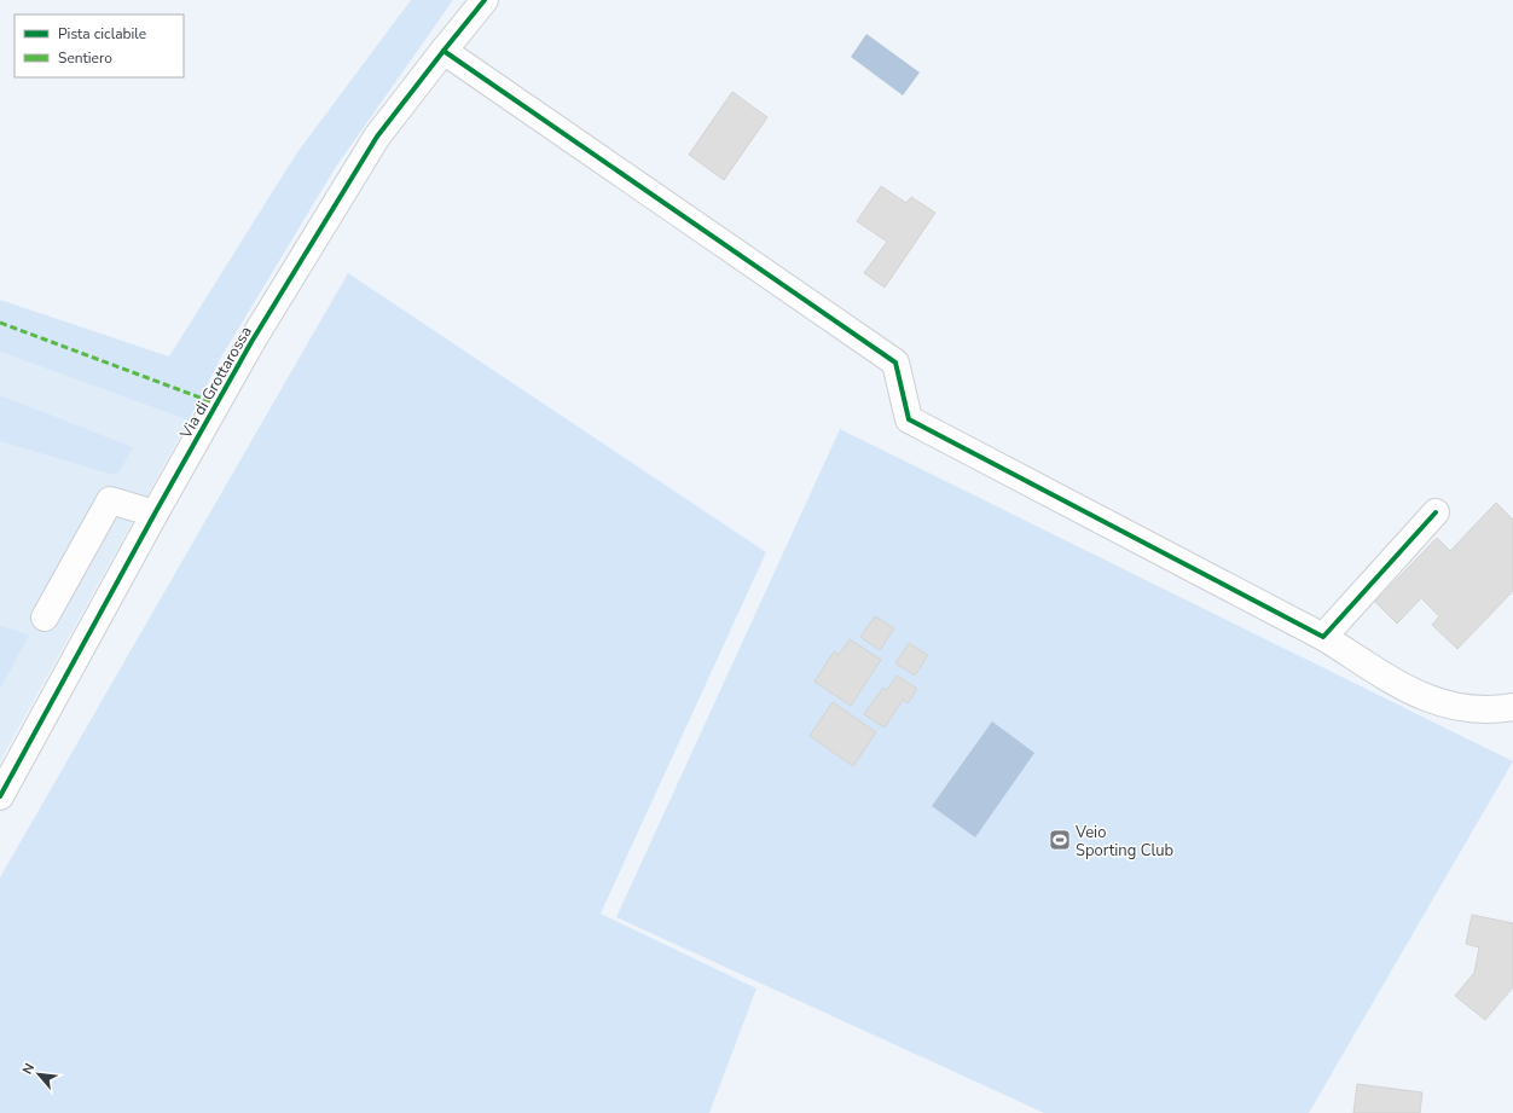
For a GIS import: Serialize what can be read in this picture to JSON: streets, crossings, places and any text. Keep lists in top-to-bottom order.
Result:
{
  "streets": {
    "street": ["Via di Grottarossa"]
  },
  "places": {
    "sports": ["Veio Sporting Club"]
  },
  "legend": ["Pista ciclabile", "Sentiero"],
  "north": "top left"
}
